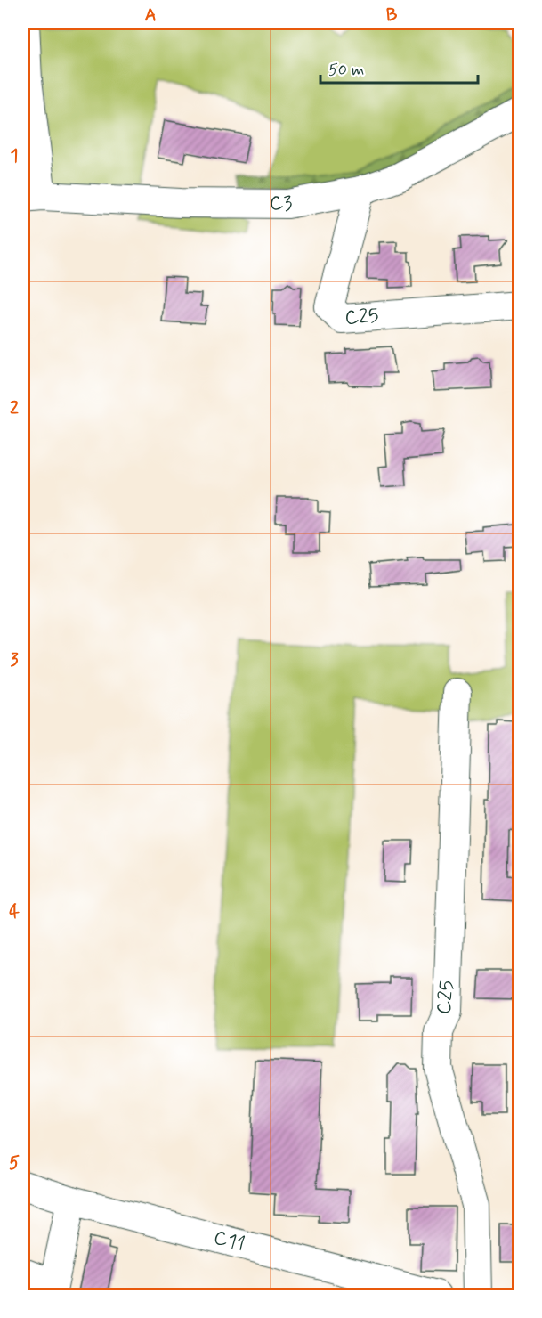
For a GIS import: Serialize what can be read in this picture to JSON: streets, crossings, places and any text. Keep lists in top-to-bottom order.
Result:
{
  "streets": {
    "street": ["C3", "C25", "C11"]
  },
  "crossings": [
    ["C3", "C25"]
  ],
  "scale_bar": "50 m",
  "grid": {
    "columns": ["A", "B"],
    "rows": [
      "1",
      "2",
      "3",
      "4",
      "5"
    ]
  }
}
